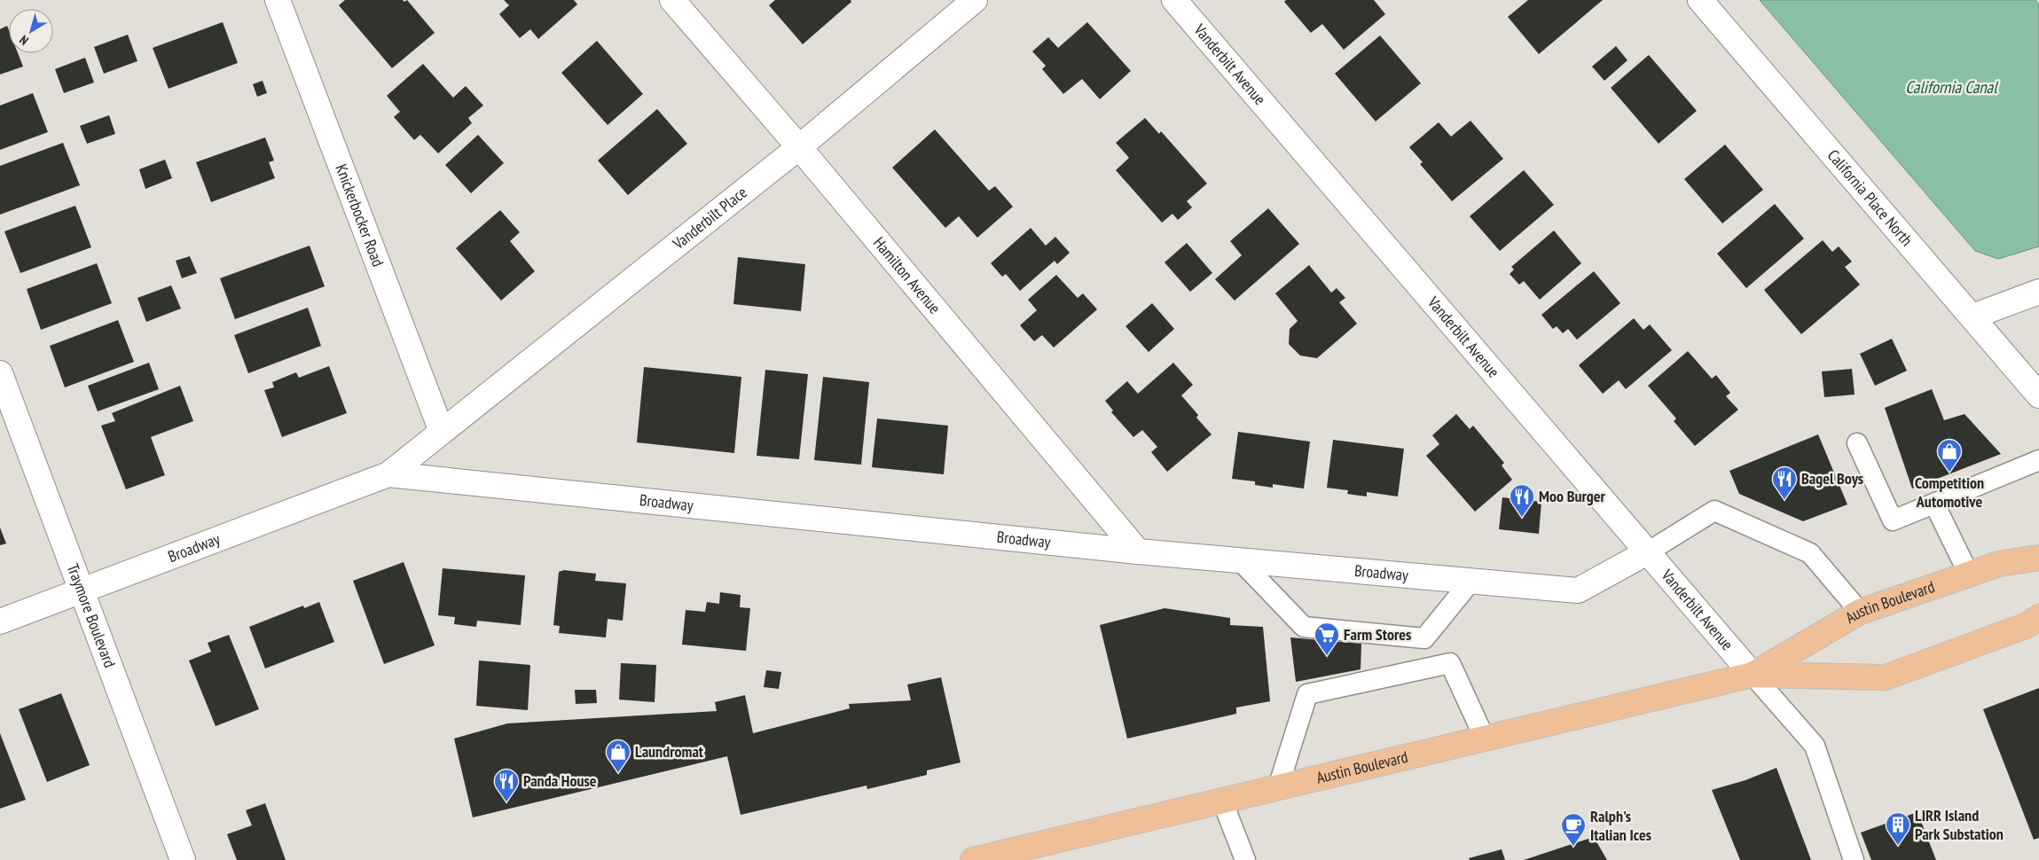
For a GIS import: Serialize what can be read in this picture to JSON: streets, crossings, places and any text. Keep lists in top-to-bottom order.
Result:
{
  "streets": {
    "main road": ["Austin Boulevard"],
    "street": [
      "Vanderbilt Avenue",
      "California Place North",
      "Knickerbocker Road",
      "Vanderbilt Place",
      "Hamilton Avenue",
      "Broadway",
      "Traymore Boulevard"
    ]
  },
  "crossings": [
    ["Vanderbilt Avenue", "Broadway"],
    ["Vanderbilt Avenue", "Austin Boulevard"],
    ["Knickerbocker Road", "Vanderbilt Place"],
    ["Knickerbocker Road", "Broadway"],
    ["Vanderbilt Place", "Hamilton Avenue"],
    ["Vanderbilt Place", "Broadway"],
    ["Hamilton Avenue", "Broadway"],
    ["Broadway", "Traymore Boulevard"]
  ],
  "water": ["California Canal"],
  "places": {
    "shop": ["Competition Automotive", "Laundromat"],
    "restaurant": ["Bagel Boys", "Moo Burger", "Panda House"],
    "supermarket": ["Farm Stores"],
    "building": ["LIRR Island Park Substation"],
    "cafe": ["Ralph's Italian Ices"]
  },
  "north": "bottom left"
}
